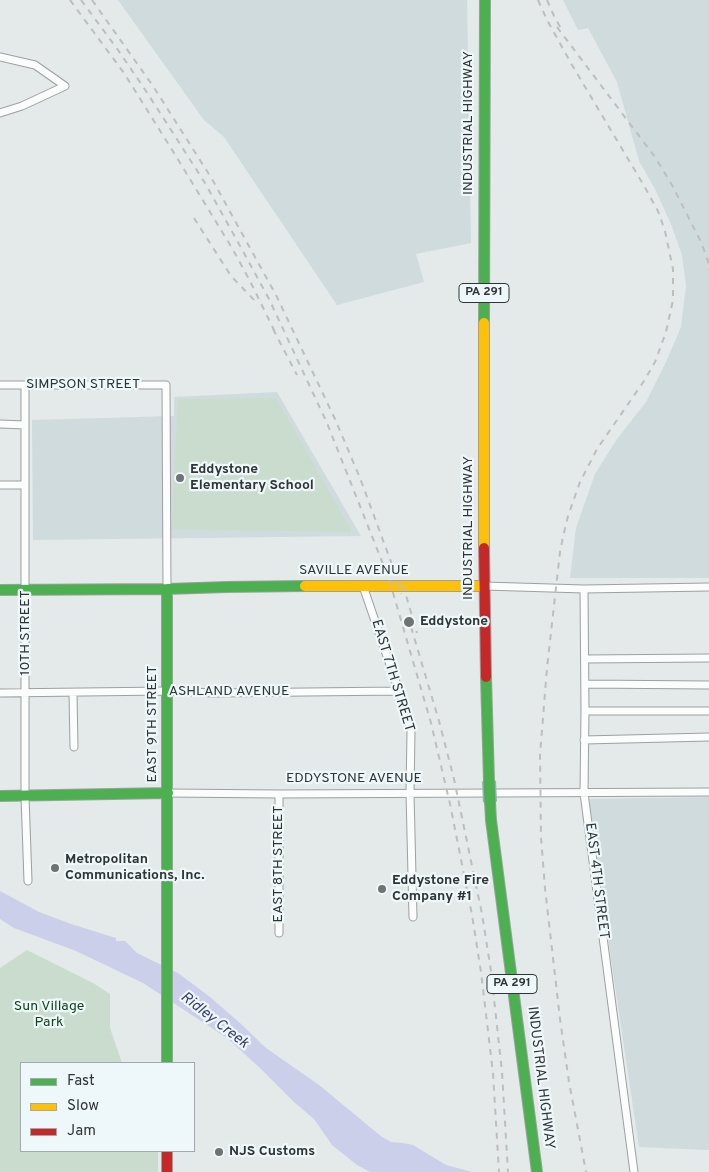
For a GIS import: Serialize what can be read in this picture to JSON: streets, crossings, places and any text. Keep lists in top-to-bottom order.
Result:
{
  "streets": {
    "main road": [
      "INDUSTRIAL HIGHWAY",
      "PA 291",
      "SAVILLE AVENUE",
      "EAST 9TH STREET",
      "EDDYSTONE AVENUE"
    ],
    "street": [
      "SIMPSON STREET",
      "10TH STREET",
      "EAST 7TH STREET",
      "ASHLAND AVENUE",
      "EAST 8TH STREET",
      "EAST 4TH STREET"
    ]
  },
  "crossings": [
    ["INDUSTRIAL HIGHWAY", "SAVILLE AVENUE"],
    ["SIMPSON STREET", "10TH STREET"],
    ["SIMPSON STREET", "EAST 9TH STREET"],
    ["SAVILLE AVENUE", "10TH STREET"],
    ["SAVILLE AVENUE", "EAST 7TH STREET"],
    ["SAVILLE AVENUE", "EAST 9TH STREET"],
    ["SAVILLE AVENUE", "EAST 4TH STREET"],
    ["10TH STREET", "ASHLAND AVENUE"],
    ["10TH STREET", "EDDYSTONE AVENUE"],
    ["EAST 7TH STREET", "ASHLAND AVENUE"],
    ["EAST 7TH STREET", "EDDYSTONE AVENUE"],
    ["ASHLAND AVENUE", "EAST 9TH STREET"],
    ["EAST 9TH STREET", "EDDYSTONE AVENUE"],
    ["EDDYSTONE AVENUE", "EAST 8TH STREET"],
    ["EDDYSTONE AVENUE", "EAST 4TH STREET"]
  ],
  "water": ["Ridley Creek"],
  "parks": ["Sun Village Park"],
  "places": [
    "Eddystone Elementary School",
    "Eddystone",
    "Metropolitan Communications, Inc.",
    "Eddystone Fire Company #1",
    "NJS Customs"
  ],
  "legend": ["Fast", "Slow", "Jam"]
}
